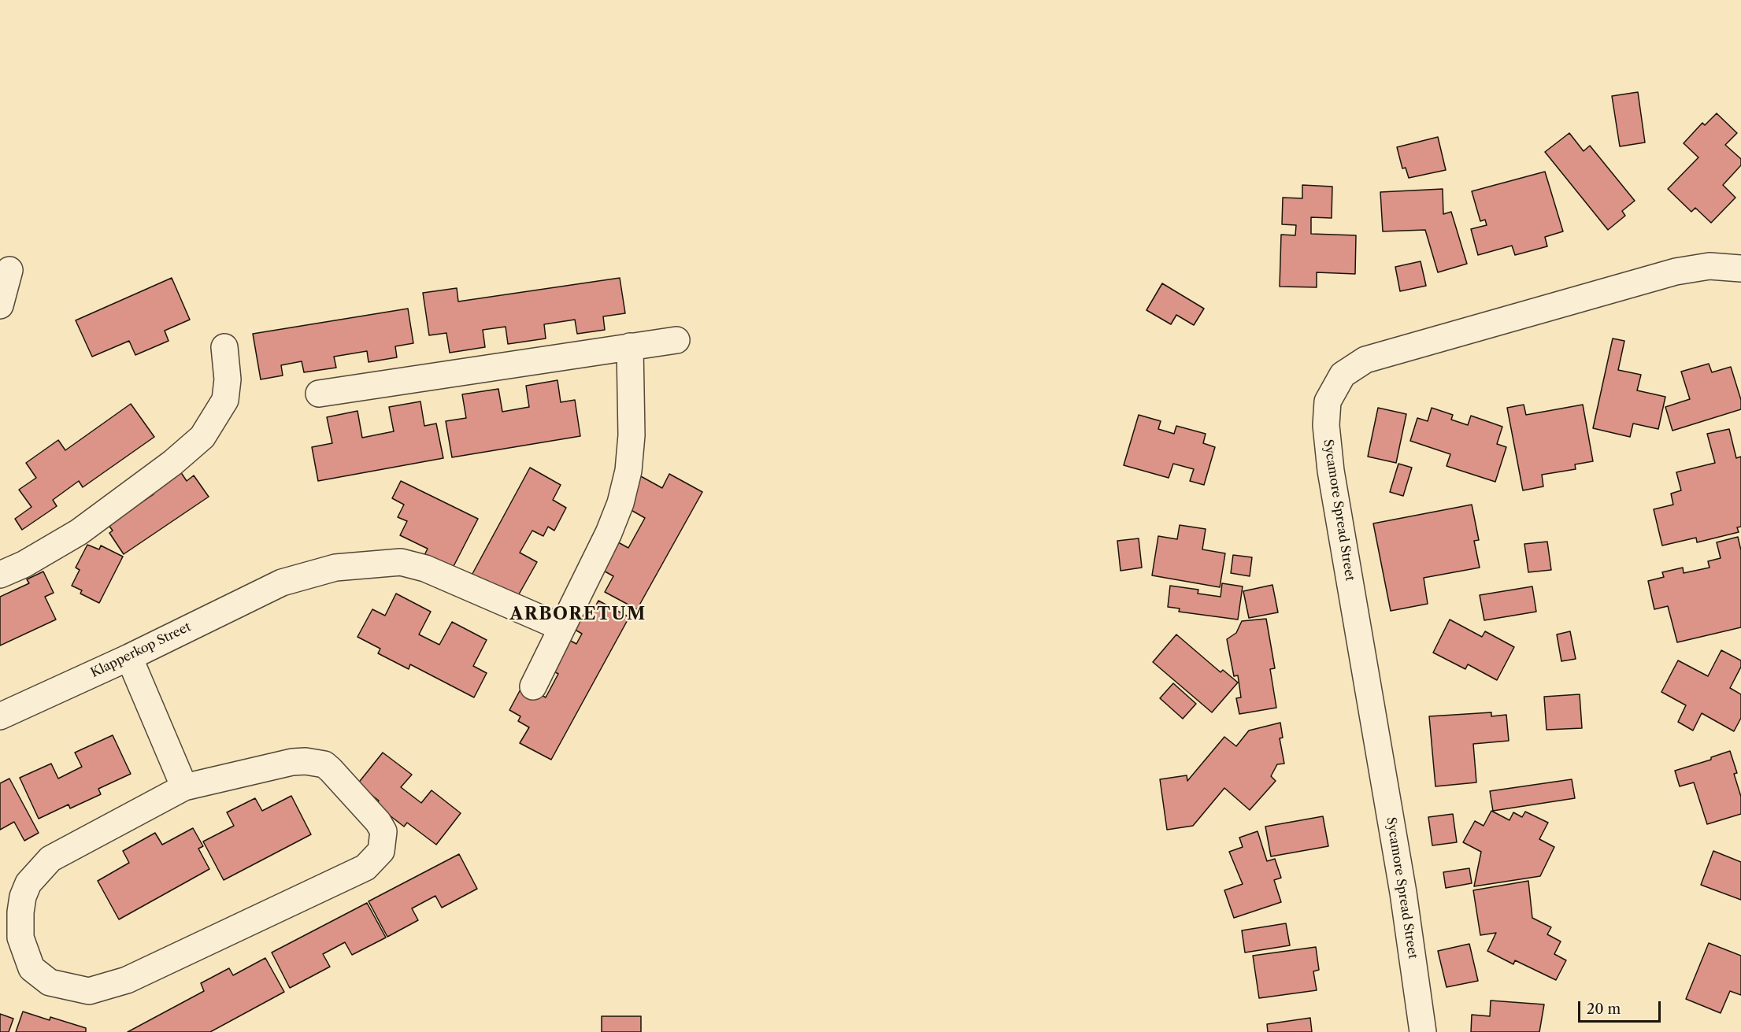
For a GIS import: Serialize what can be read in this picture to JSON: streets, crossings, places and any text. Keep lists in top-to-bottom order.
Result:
{
  "streets": {
    "street": ["Sycamore Spread Street", "Klapperkop Street"]
  },
  "districts": ["ARBORETUM"],
  "scale_bar": "20 m"
}
